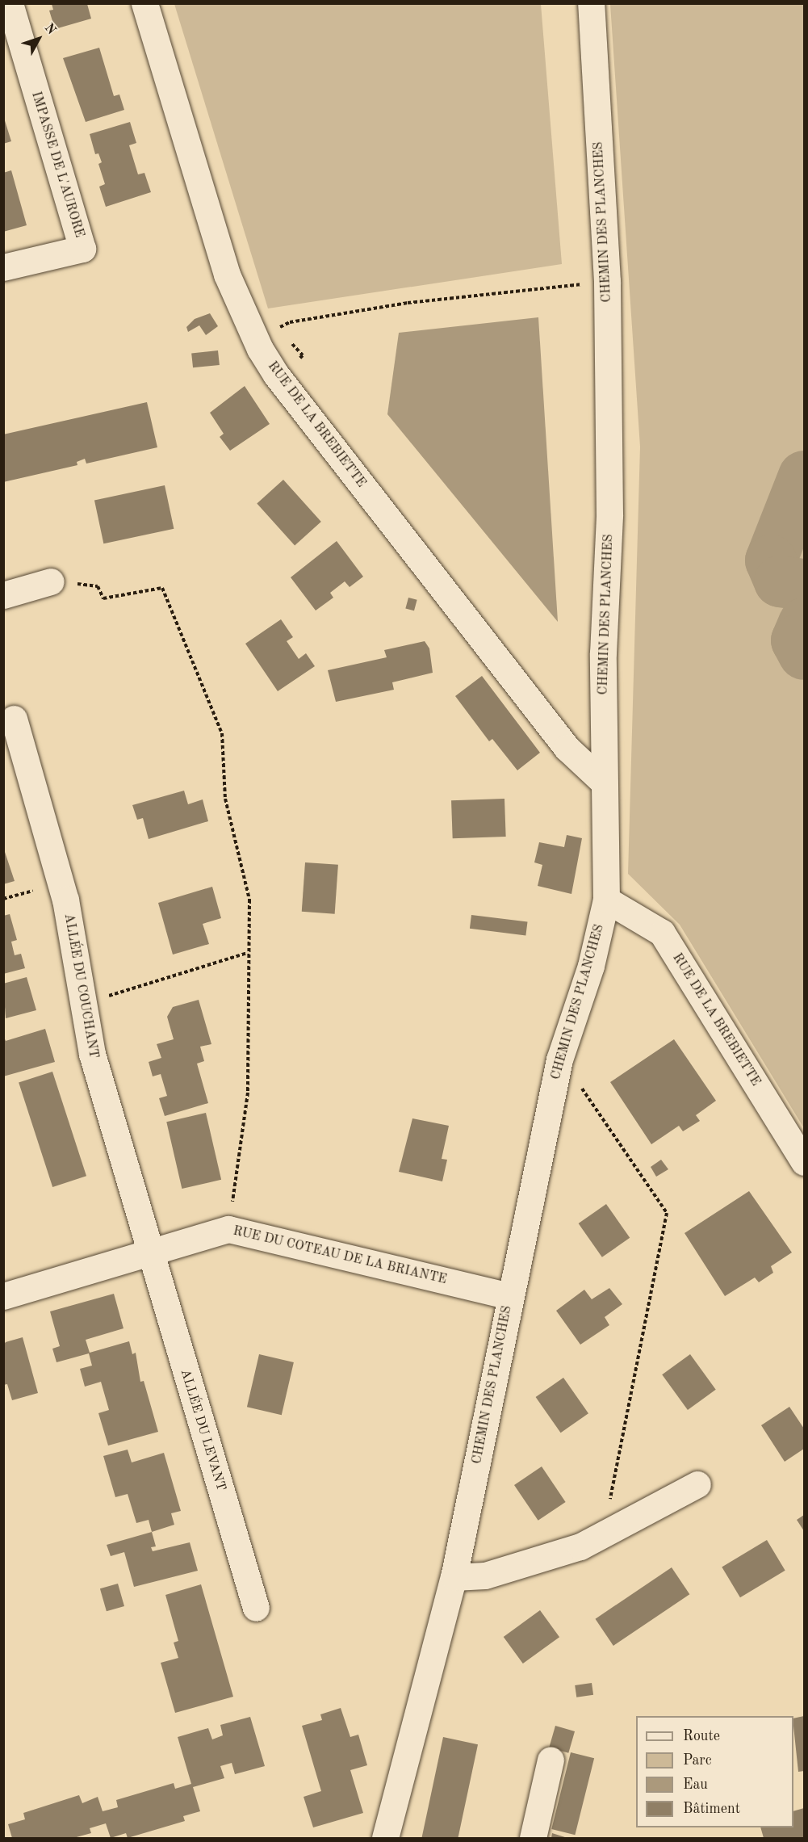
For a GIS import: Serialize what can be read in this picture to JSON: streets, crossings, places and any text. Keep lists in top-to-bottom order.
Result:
{
  "streets": {
    "street": [
      "IMPASSE DE L'AURORE",
      "CHEMIN DES PLANCHES",
      "RUE DE LA BREBIETTE",
      "ALLÉE DU COUCHANT",
      "RUE DU COTEAU DE LA BRIANTE",
      "ALLÉE DU LEVANT"
    ]
  },
  "crossings": [
    ["CHEMIN DES PLANCHES", "RUE DE LA BREBIETTE"],
    ["CHEMIN DES PLANCHES", "RUE DU COTEAU DE LA BRIANTE"],
    ["ALLÉE DU COUCHANT", "RUE DU COTEAU DE LA BRIANTE"],
    ["ALLÉE DU COUCHANT", "ALLÉE DU LEVANT"],
    ["RUE DU COTEAU DE LA BRIANTE", "ALLÉE DU LEVANT"]
  ],
  "legend": [
    "Route",
    "Parc",
    "Eau",
    "Bâtiment"
  ],
  "north": "top right"
}
